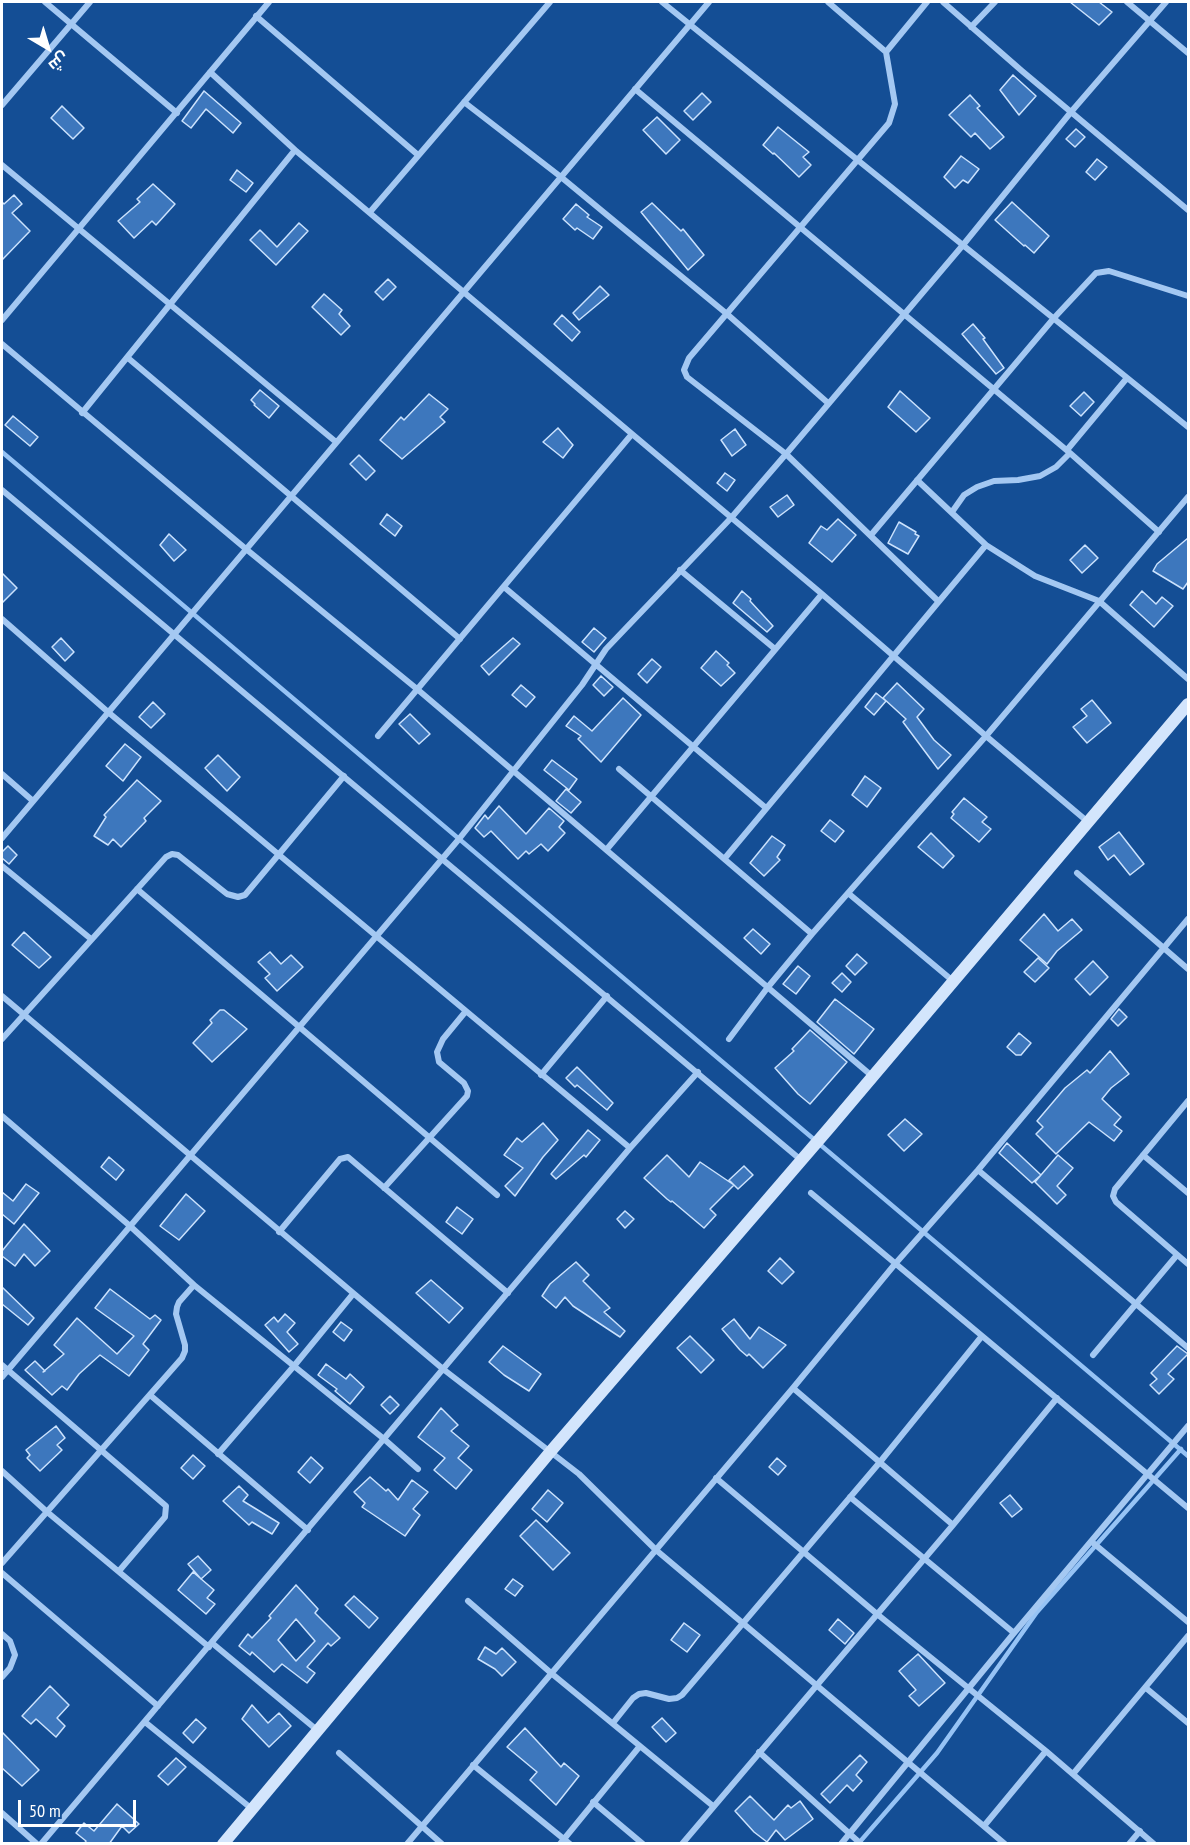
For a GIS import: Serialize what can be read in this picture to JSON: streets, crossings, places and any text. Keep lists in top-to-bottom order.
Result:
{
  "scale_bar": "50 m",
  "north": "bottom right"
}
